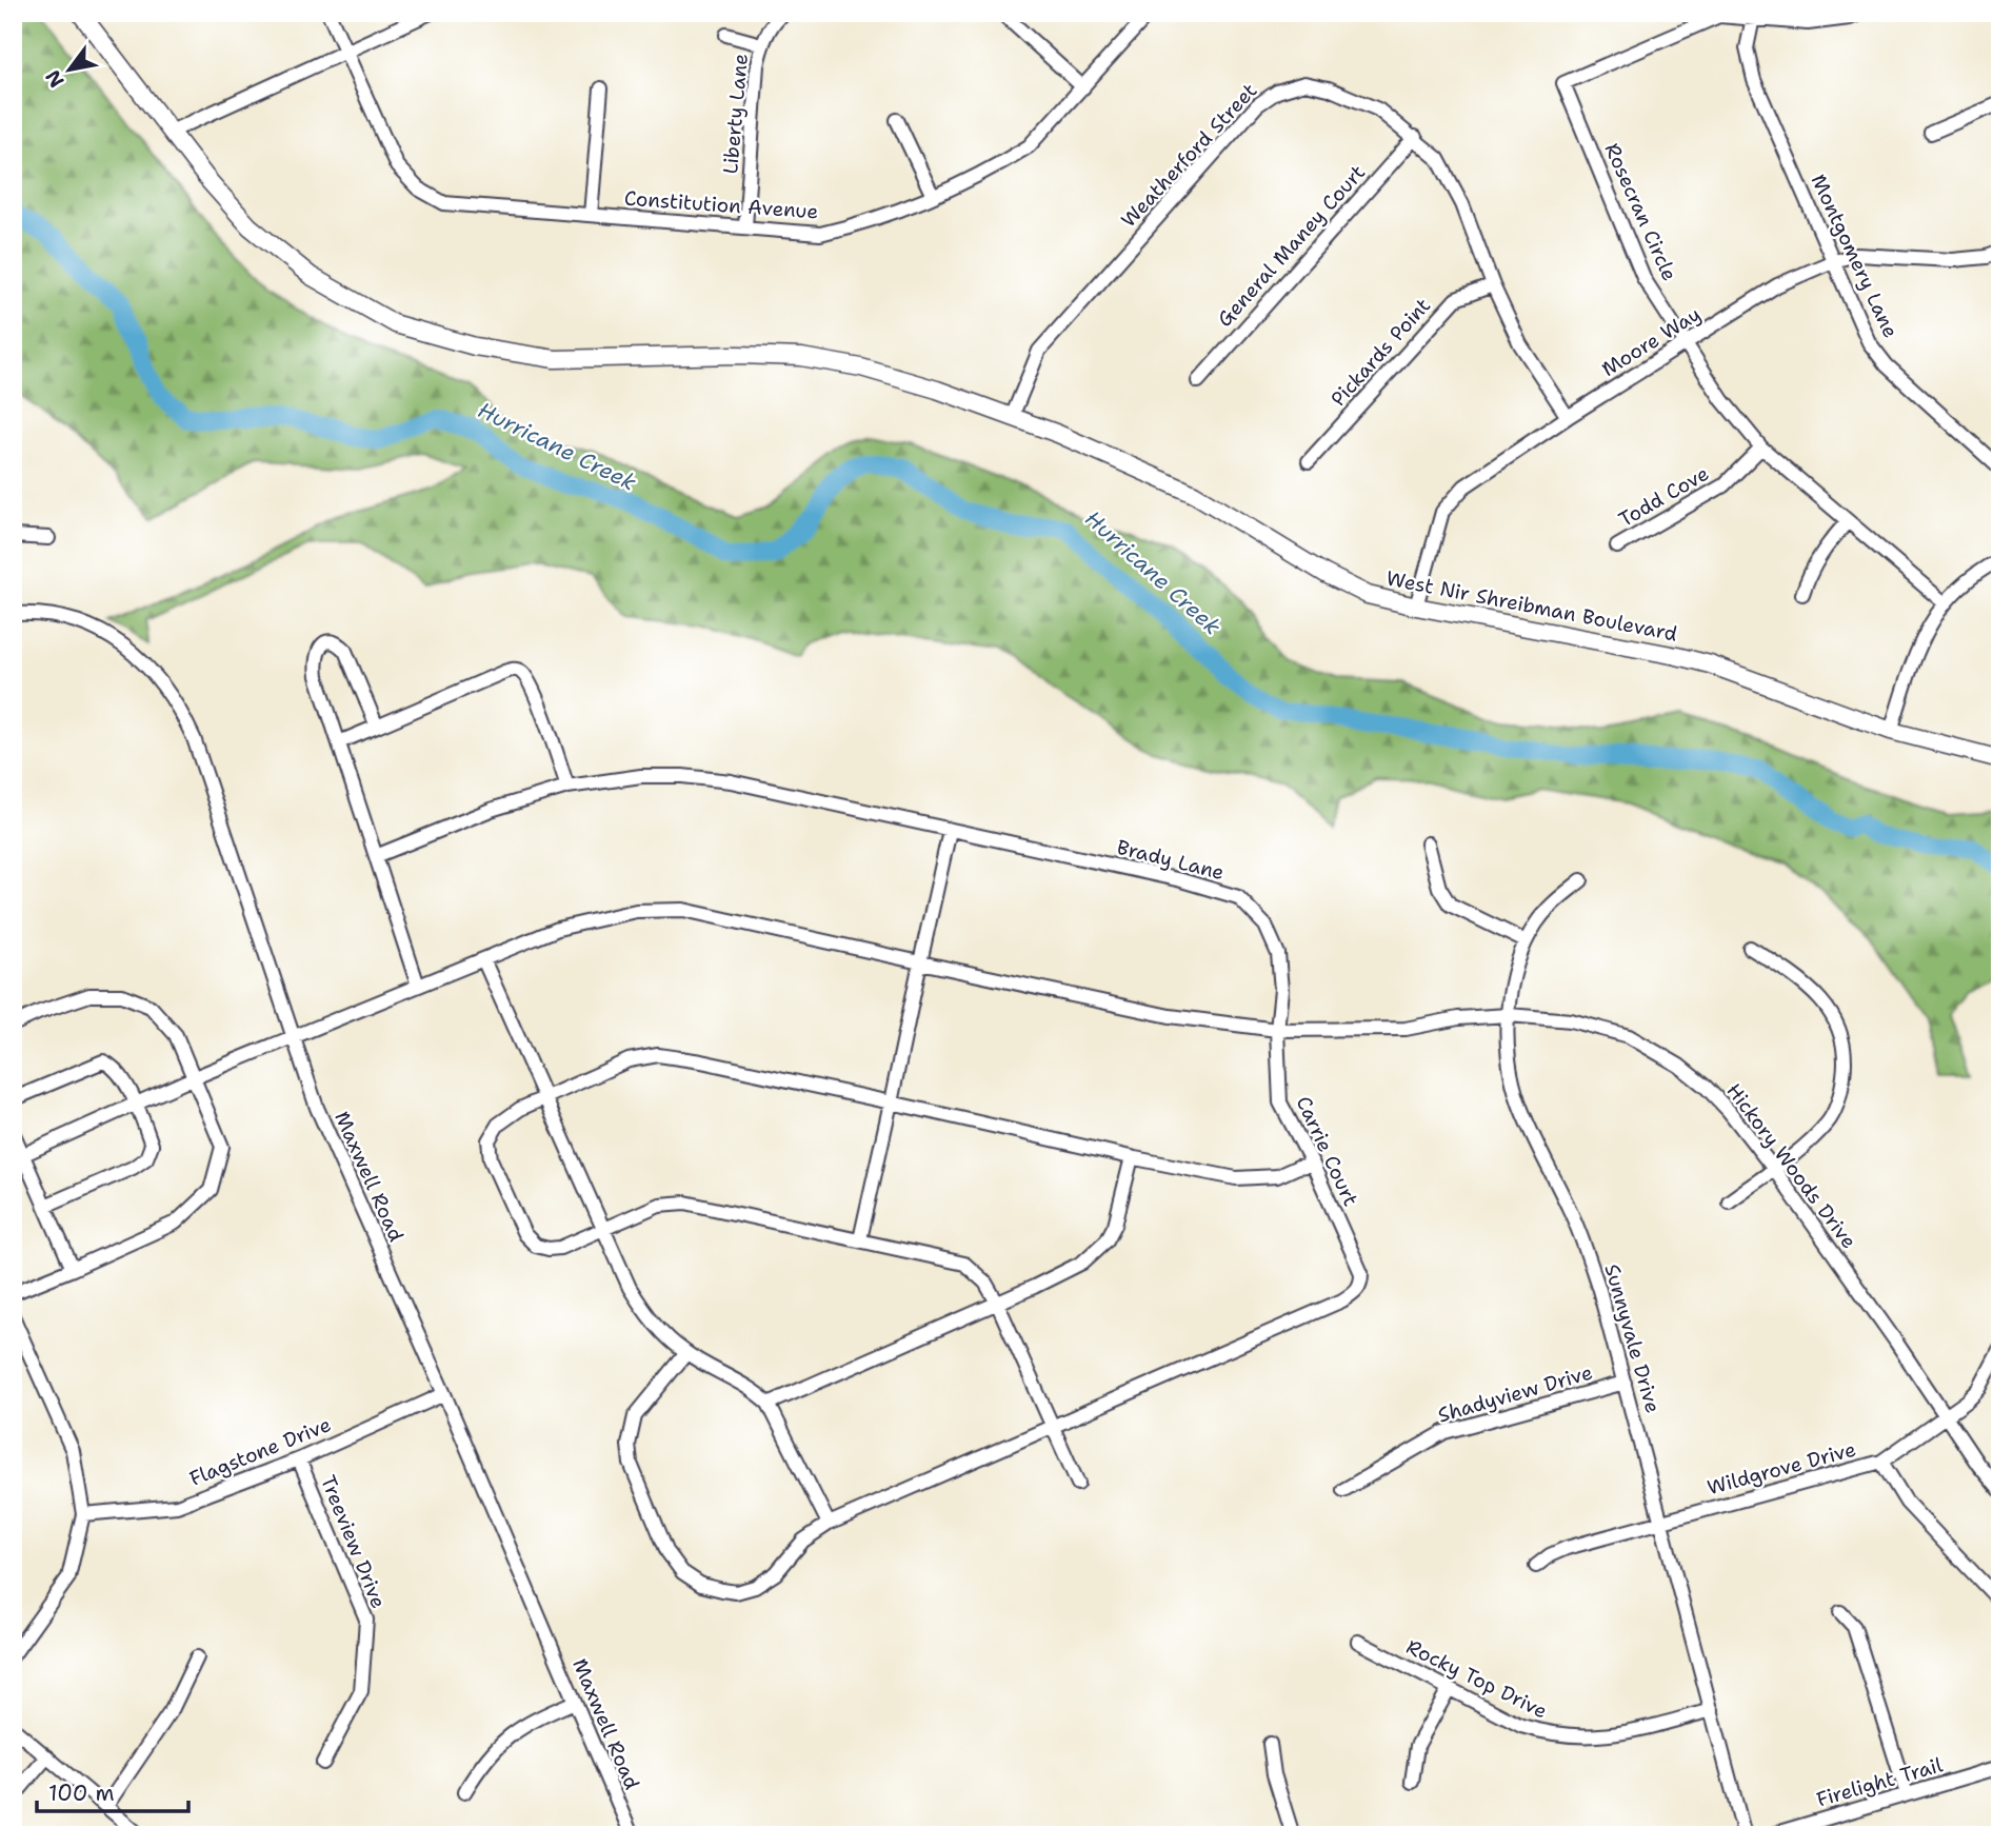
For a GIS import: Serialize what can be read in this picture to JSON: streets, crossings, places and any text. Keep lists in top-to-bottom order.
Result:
{
  "streets": {
    "main road": ["West Nir Shreibman Boulevard"],
    "street": [
      "Liberty Lane",
      "Weatherford Street",
      "Constitution Avenue",
      "Rosecran Circle",
      "General Maney Court",
      "Montgomery Lane",
      "Moore Way",
      "Pickards Point",
      "Todd Cove",
      "Brady Lane",
      "Carrie Court",
      "Hickory Woods Drive",
      "Maxwell Road",
      "Sunnyvale Drive",
      "Shadyview Drive",
      "Flagstone Drive",
      "Wildgrove Drive",
      "Treeview Drive",
      "Rocky Top Drive",
      "Firelight Trail"
    ]
  },
  "crossings": [
    ["Liberty Lane", "Constitution Avenue"],
    ["Weatherford Street", "General Maney Court"],
    ["Weatherford Street", "Moore Way"],
    ["Weatherford Street", "Pickards Point"],
    ["Weatherford Street", "West Nir Shreibman Boulevard"],
    ["Rosecran Circle", "Montgomery Lane"],
    ["Rosecran Circle", "Moore Way"],
    ["Rosecran Circle", "Todd Cove"],
    ["Montgomery Lane", "Moore Way"],
    ["Moore Way", "West Nir Shreibman Boulevard"],
    ["Brady Lane", "Carrie Court"],
    ["Brady Lane", "Hickory Woods Drive"],
    ["Carrie Court", "Hickory Woods Drive"],
    ["Hickory Woods Drive", "Maxwell Road"],
    ["Hickory Woods Drive", "Sunnyvale Drive"],
    ["Hickory Woods Drive", "Wildgrove Drive"],
    ["Maxwell Road", "Flagstone Drive"],
    ["Sunnyvale Drive", "Shadyview Drive"],
    ["Sunnyvale Drive", "Wildgrove Drive"],
    ["Sunnyvale Drive", "Rocky Top Drive"],
    ["Flagstone Drive", "Treeview Drive"]
  ],
  "water": ["Hurricane Creek"],
  "scale_bar": "100 m",
  "north": "bottom left"
}
